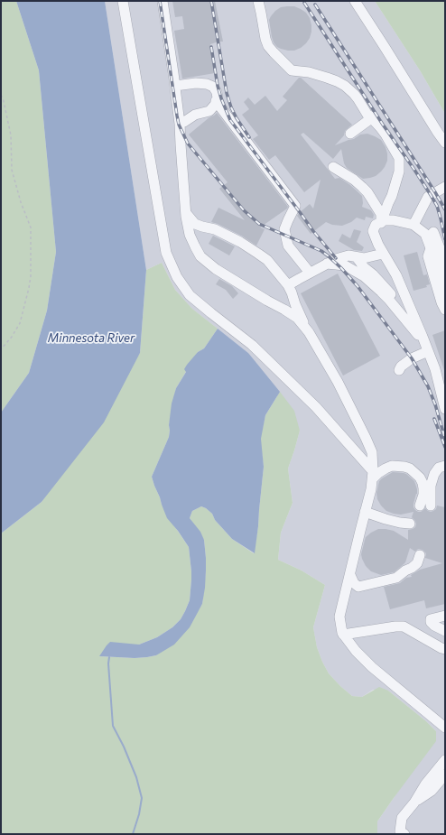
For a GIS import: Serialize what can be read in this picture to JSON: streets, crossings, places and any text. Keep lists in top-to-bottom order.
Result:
{
  "water": ["Minnesota River"]
}
